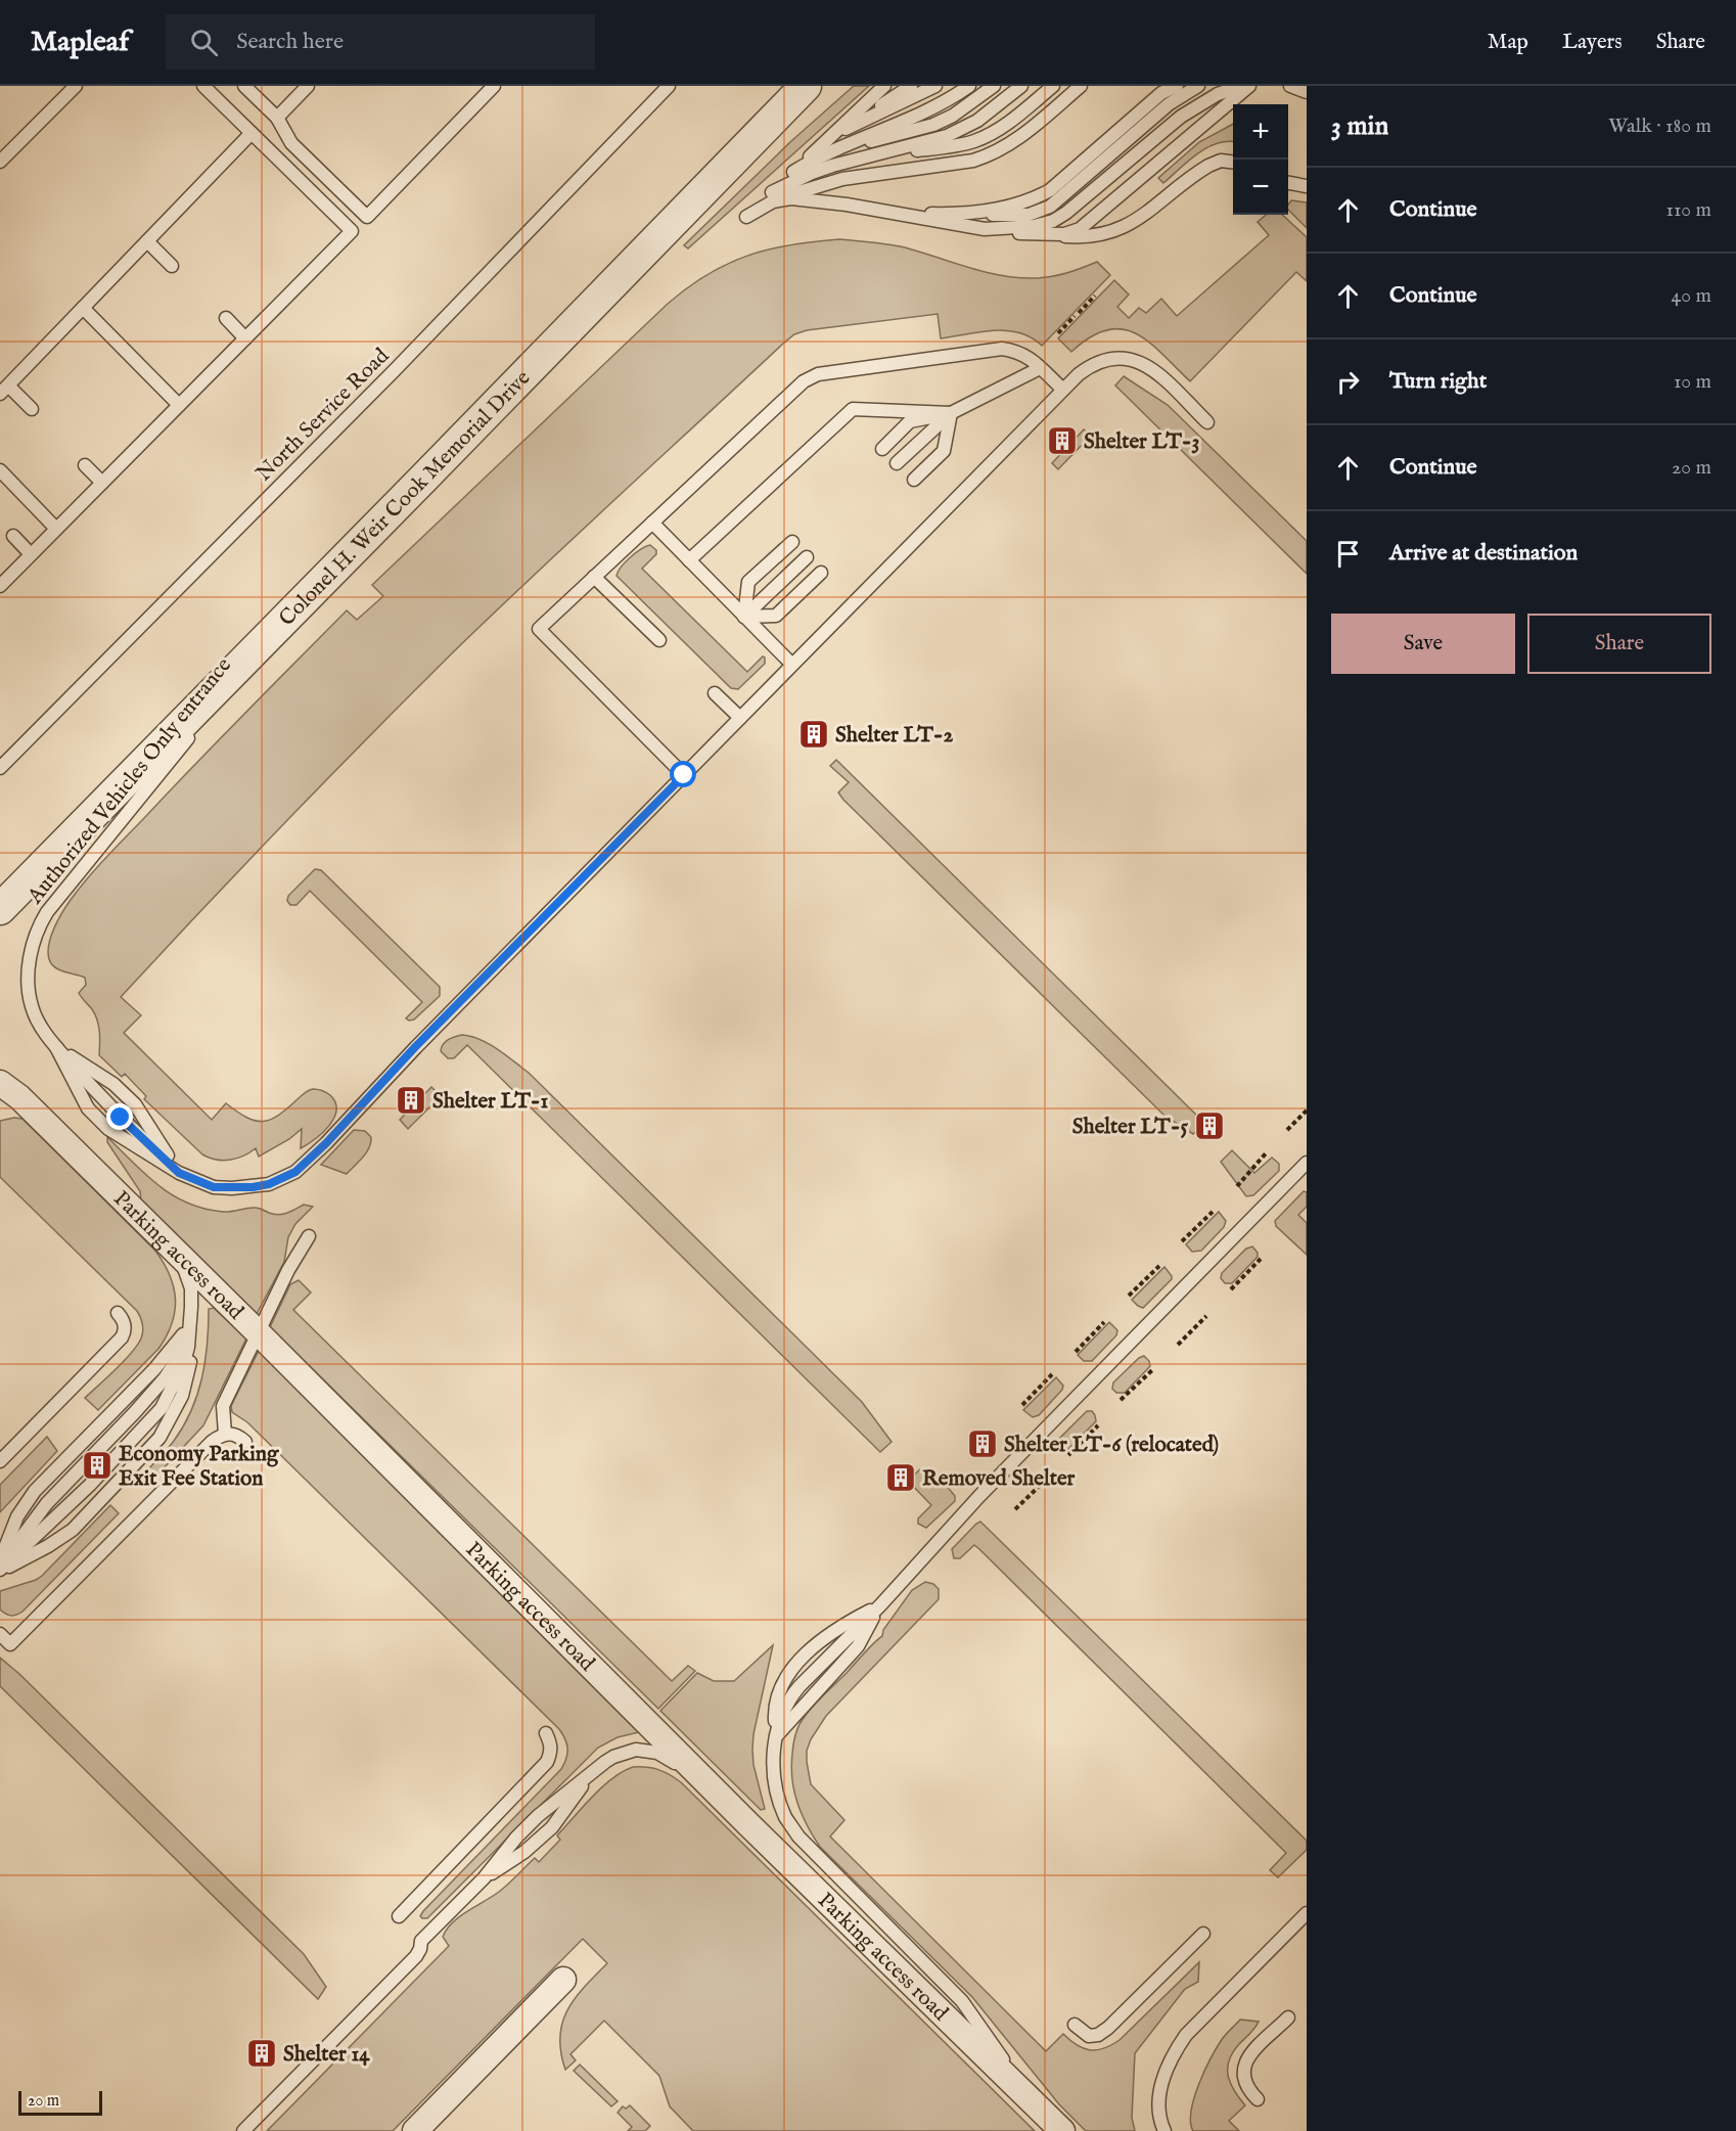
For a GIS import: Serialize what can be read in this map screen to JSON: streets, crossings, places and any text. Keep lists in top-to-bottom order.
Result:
{
  "streets": {
    "street": ["Colonel H. Weir Cook Memorial Drive", "Parking access road"],
    "lane": ["North Service Road", "Authorized Vehicles Only entrance"]
  },
  "crossings": [
    ["Colonel H. Weir Cook Memorial Drive", "Authorized Vehicles Only entrance"]
  ],
  "places": {
    "building": [
      "Shelter LT-3",
      "Shelter LT-2",
      "Shelter LT-1",
      "Shelter LT-5",
      "Shelter LT-6 (relocated)",
      "Economy Parking Exit Fee Station",
      "Removed Shelter",
      "Shelter 14"
    ]
  },
  "scale_bar": "20 m",
  "page": {
    "header": "Mapleaf",
    "search": "Search here",
    "nav": ["Map", "Layers", "Share"],
    "heading": ["3 min", "Walk · 180 m"],
    "map_buttons": ["+", "−"],
    "list": [
      ["Continue", "110 m"],
      ["Continue", "40 m"],
      ["Turn right", "10 m"],
      ["Continue", "20 m"],
      "Arrive at destination"
    ],
    "buttons": ["Save", "Share"],
    "scale": "20 m"
  }
}
